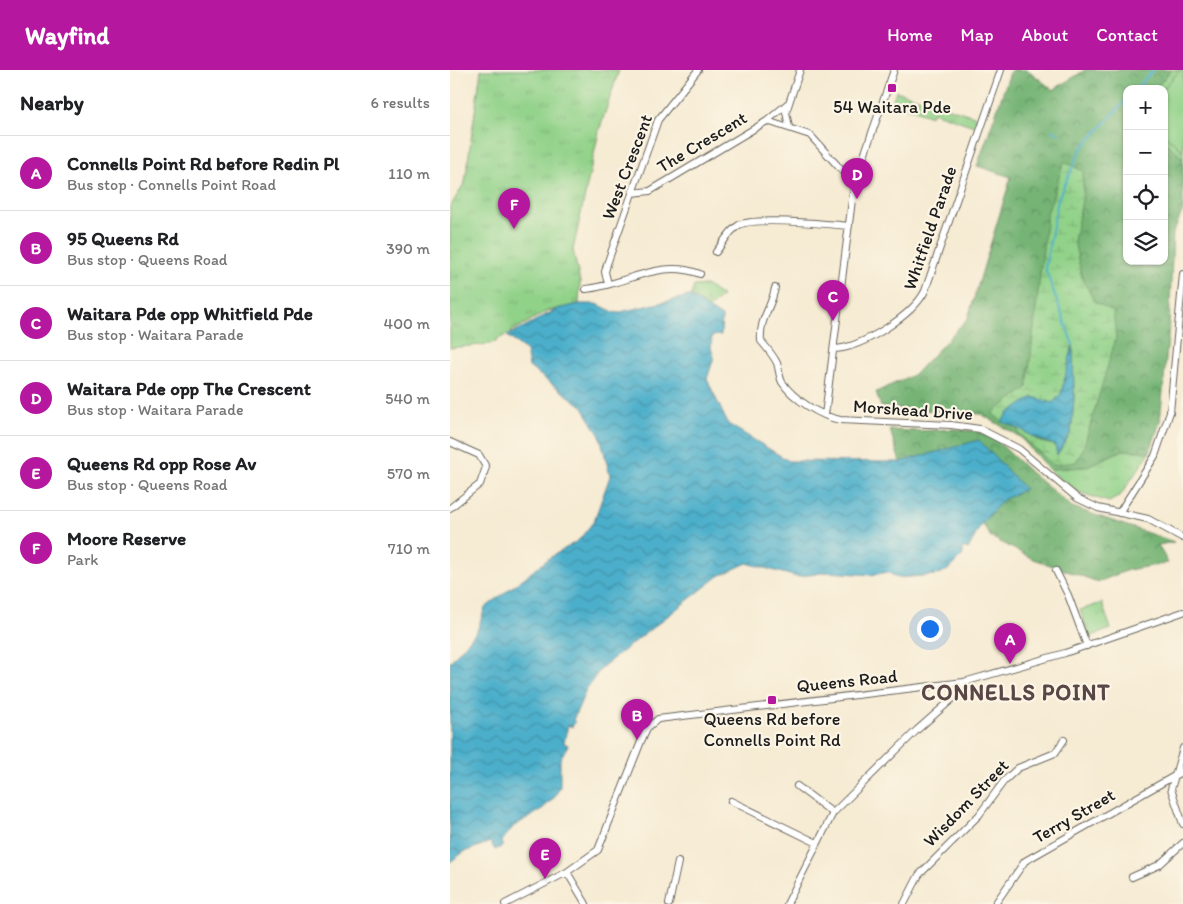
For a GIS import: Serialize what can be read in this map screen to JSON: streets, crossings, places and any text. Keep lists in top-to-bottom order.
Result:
{
  "streets": {
    "street": [
      "The Crescent",
      "West Crescent",
      "Whitfield Parade",
      "Morshead Drive",
      "Queens Road",
      "Wisdom Street",
      "Terry Street"
    ]
  },
  "crossings": [
    ["The Crescent", "West Crescent"]
  ],
  "districts": ["CONNELLS POINT"],
  "places": {
    "transit": ["54 Waitara Pde", "Queens Rd before Connells Point Rd"]
  },
  "page": {
    "header": "Wayfind",
    "nav": [
      "Home",
      "Map",
      "About",
      "Contact"
    ],
    "heading": ["Nearby", "6 results"],
    "map_buttons": ["+", "−"],
    "list": [
      {
        "mark": "A",
        "name": "Connells Point Rd before Redin Pl",
        "note": "Bus stop · Connells Point Road",
        "value": "110 m"
      },
      {
        "mark": "B",
        "name": "95 Queens Rd",
        "note": "Bus stop · Queens Road",
        "value": "390 m"
      },
      {
        "mark": "C",
        "name": "Waitara Pde opp Whitfield Pde",
        "note": "Bus stop · Waitara Parade",
        "value": "400 m"
      },
      {
        "mark": "D",
        "name": "Waitara Pde opp The Crescent",
        "note": "Bus stop · Waitara Parade",
        "value": "540 m"
      },
      {
        "mark": "E",
        "name": "Queens Rd opp Rose Av",
        "note": "Bus stop · Queens Road",
        "value": "570 m"
      },
      {
        "mark": "F",
        "name": "Moore Reserve",
        "note": "Park",
        "value": "710 m"
      }
    ],
    "pins": [
      "D",
      "F",
      "C",
      "A",
      "B",
      "E"
    ]
  }
}
